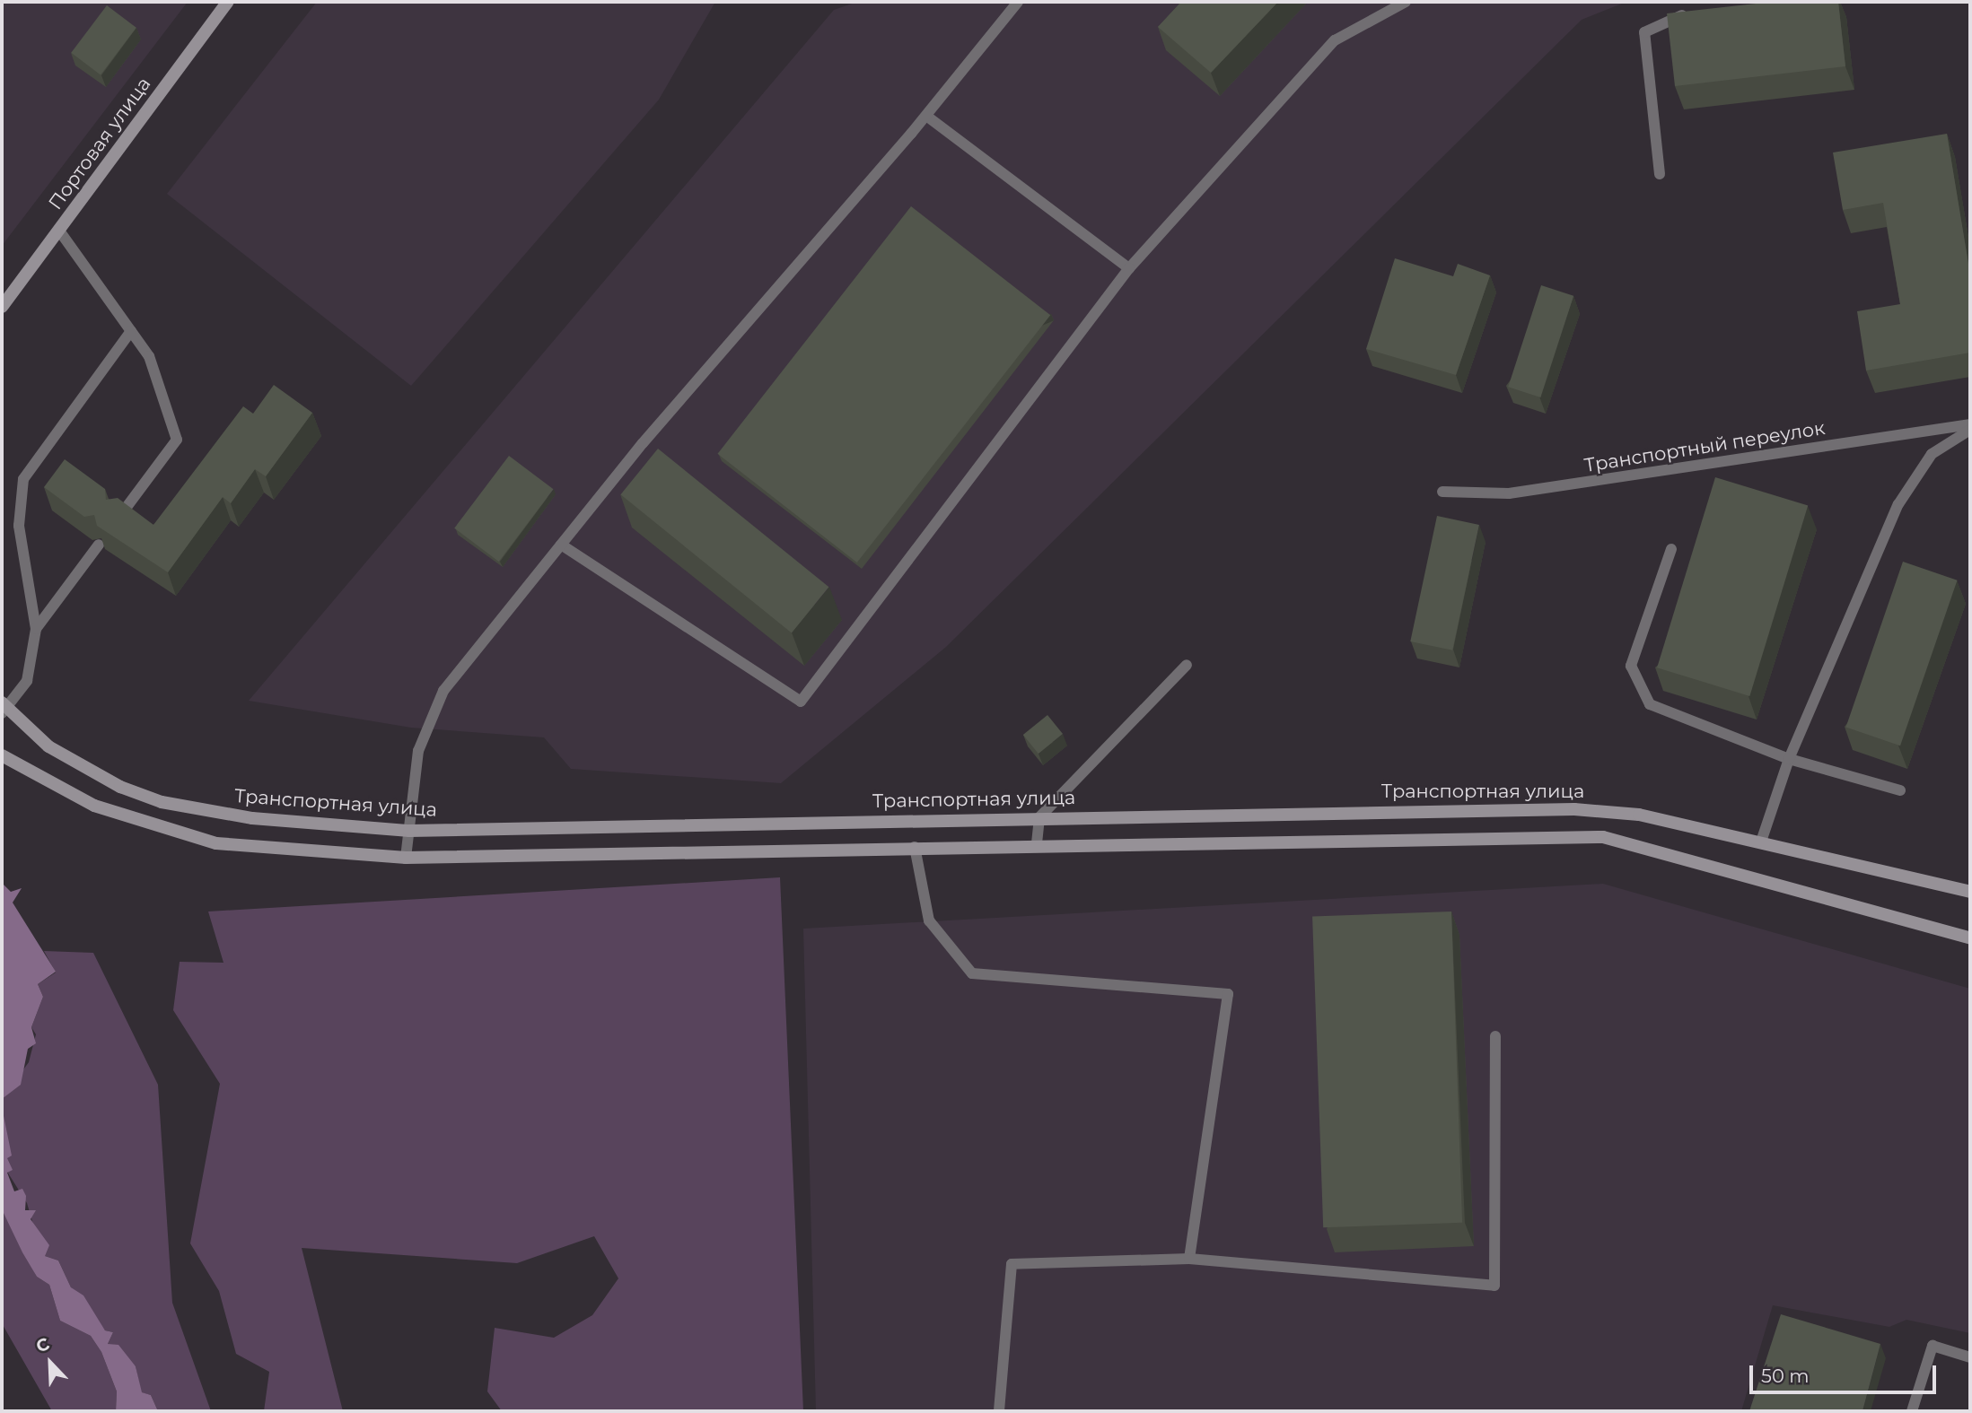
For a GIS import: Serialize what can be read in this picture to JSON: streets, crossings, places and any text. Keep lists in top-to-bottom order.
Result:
{
  "streets": {
    "main road": ["Портовая улица", "Транспортная улица"],
    "lane": ["Транспортный переулок"]
  },
  "scale_bar": "50 m",
  "north": "top left"
}
